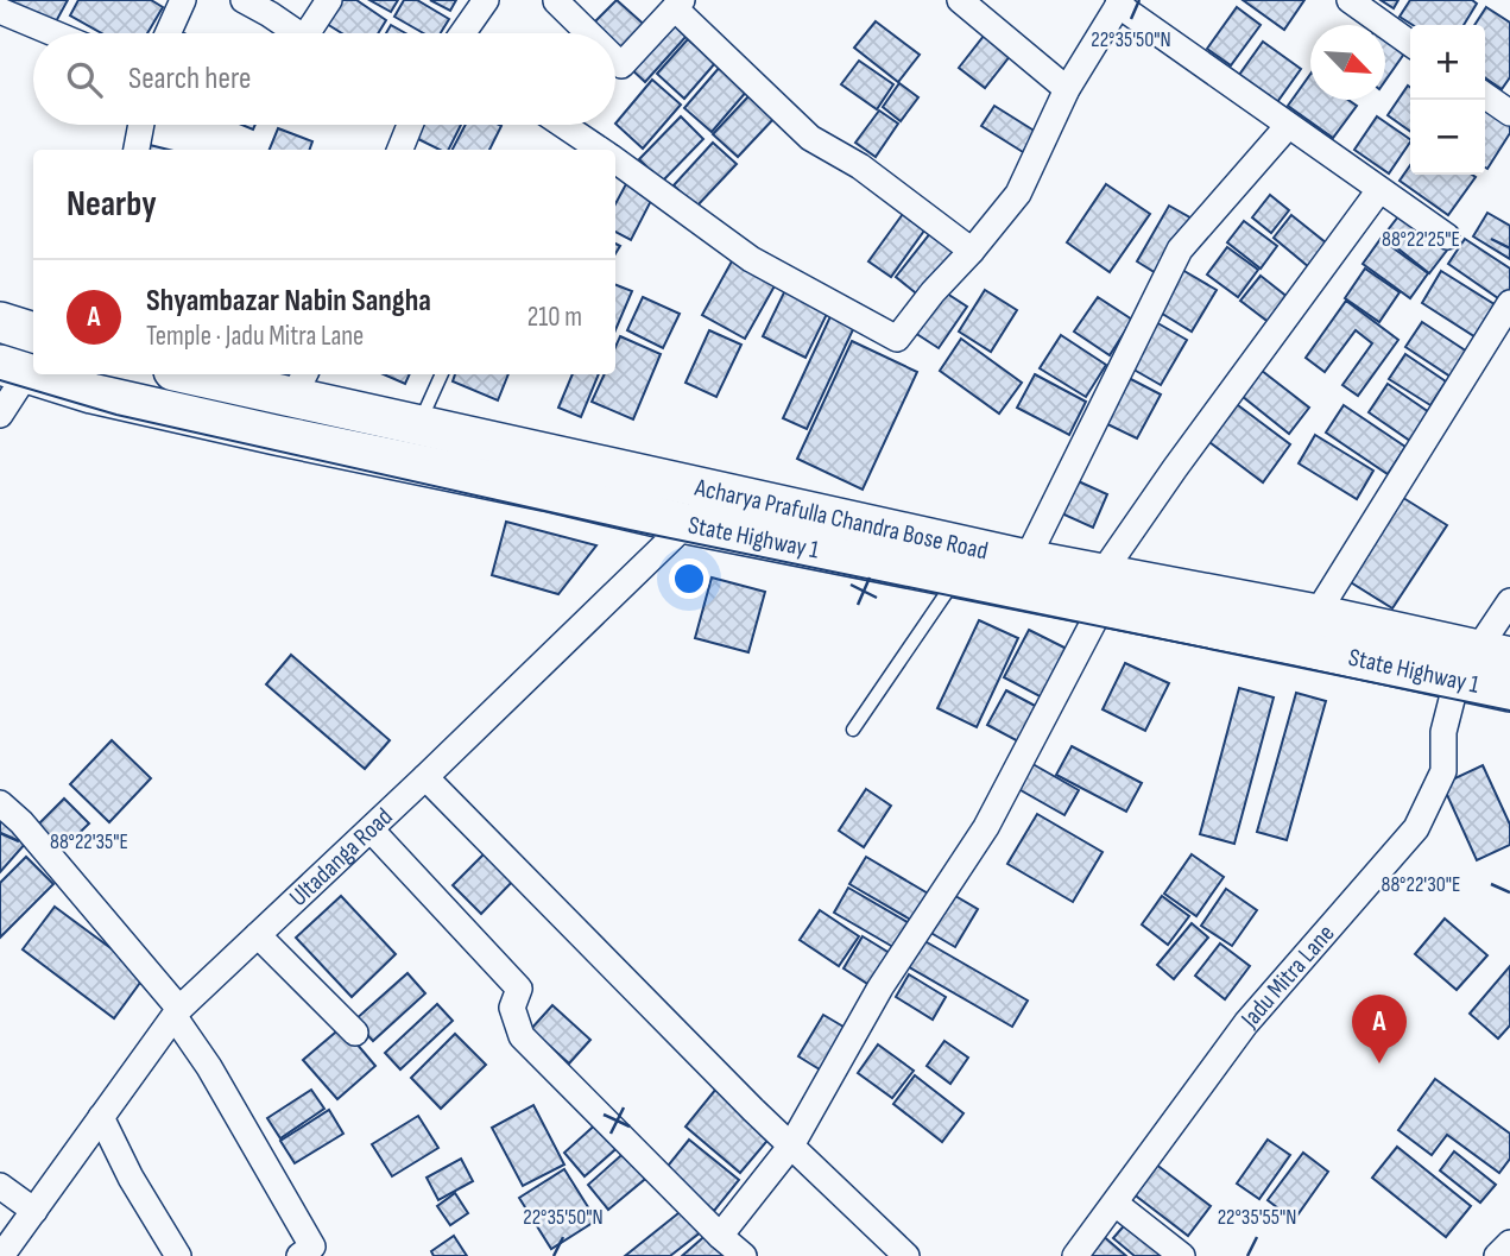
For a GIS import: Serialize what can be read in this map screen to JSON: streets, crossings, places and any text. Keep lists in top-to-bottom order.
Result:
{
  "streets": {
    "main road": ["Acharya Prafulla Chandra Bose Road", "State Highway 1"],
    "street": ["Ultadanga Road", "Jadu Mitra Lane"]
  },
  "crossings": [
    ["Acharya Prafulla Chandra Bose Road", "State Highway 1"],
    ["Acharya Prafulla Chandra Bose Road", "Ultadanga Road"],
    ["Acharya Prafulla Chandra Bose Road", "Jadu Mitra Lane"],
    ["State Highway 1", "Ultadanga Road"],
    ["State Highway 1", "Jadu Mitra Lane"]
  ],
  "north": "bottom right",
  "page": {
    "map_buttons": ["+", "−"],
    "search": "Search here",
    "heading": "Nearby",
    "list": [
      {
        "mark": "A",
        "name": "Shyambazar Nabin Sangha",
        "note": "Temple · Jadu Mitra Lane",
        "value": "210 m"
      }
    ],
    "pins": "A"
  },
  "coordinates": [
    "22°35'50\"N",
    "88°22'25\"E",
    "88°22'35\"E",
    "88°22'30\"E",
    "22°35'55\"N"
  ]
}
